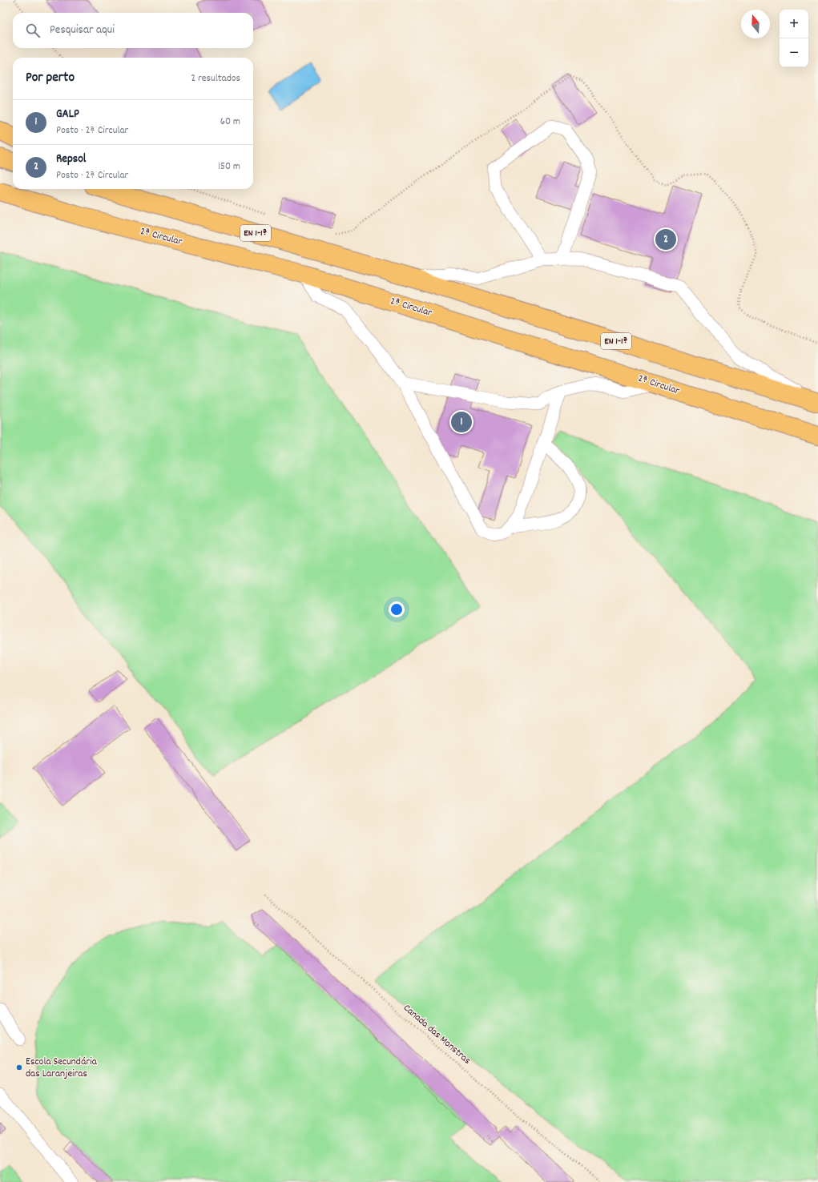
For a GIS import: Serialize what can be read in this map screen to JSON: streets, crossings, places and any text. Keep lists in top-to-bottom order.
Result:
{
  "streets": {
    "highway": ["EN 1-1ª", "2ª Circular"],
    "path": ["Canada das Monstras"]
  },
  "places": ["Escola Secundária das Laranjeiras"],
  "north": "top",
  "page": {
    "map_buttons": ["+", "−"],
    "search": "Pesquisar aqui",
    "heading": ["Por perto", "2 resultados"],
    "list": [
      {
        "mark": "1",
        "name": "GALP",
        "note": "Posto · 2ª Circular",
        "value": "60 m"
      },
      {
        "mark": "2",
        "name": "Repsol",
        "note": "Posto · 2ª Circular",
        "value": "150 m"
      }
    ],
    "pins": ["2", "1"]
  }
}
